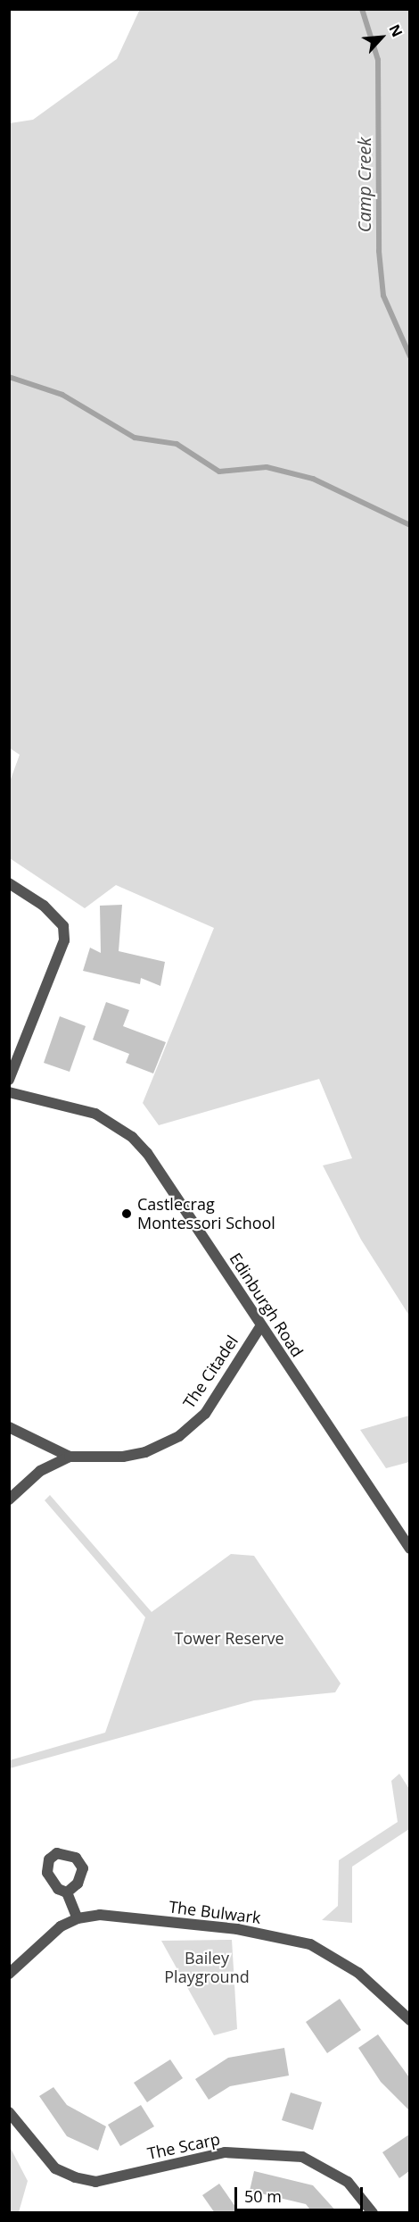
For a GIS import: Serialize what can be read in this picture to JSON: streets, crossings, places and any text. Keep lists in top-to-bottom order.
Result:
{
  "streets": {
    "street": [
      "Edinburgh Road",
      "The Citadel",
      "The Bulwark",
      "The Scarp"
    ]
  },
  "crossings": [
    ["Edinburgh Road", "The Citadel"]
  ],
  "water": ["Camp Creek"],
  "parks": ["Tower Reserve", "Bailey Playground"],
  "places": ["Castlecrag Montessori School"],
  "scale_bar": "50 m",
  "north": "top right"
}
